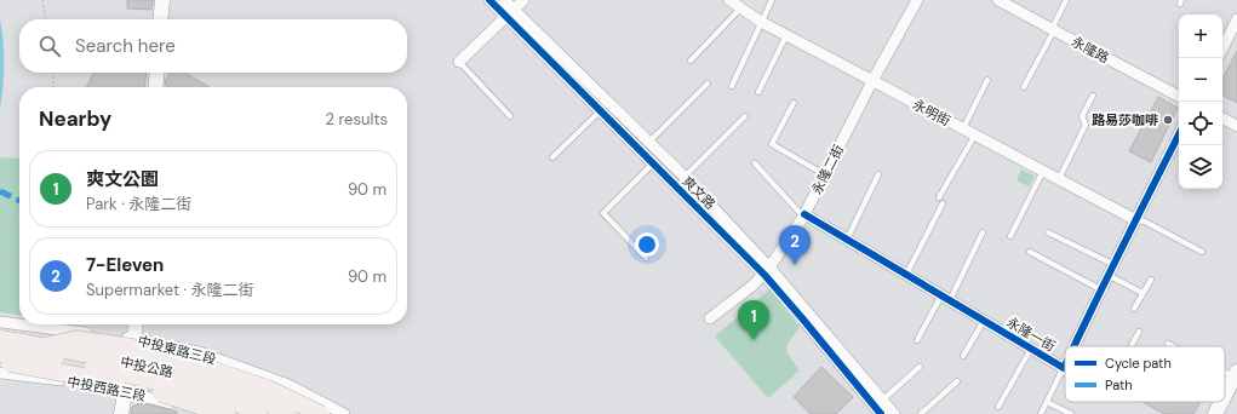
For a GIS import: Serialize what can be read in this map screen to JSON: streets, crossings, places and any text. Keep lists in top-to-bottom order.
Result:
{
  "streets": {
    "main road": ["中投公路"],
    "street": [
      "永隆路",
      "永明街",
      "永隆二街",
      "爽文路",
      "永隆一街",
      "中投東路三段",
      "中投西路三段"
    ]
  },
  "crossings": [
    ["永明街", "永隆二街"],
    ["永明街", "永隆一街"],
    ["永隆二街", "爽文路"],
    ["永隆二街", "永隆一街"]
  ],
  "places": ["路易莎咖啡"],
  "legend": ["Cycle path", "Path"],
  "page": {
    "map_buttons": ["+", "−"],
    "search": "Search here",
    "heading": ["Nearby", "2 results"],
    "list": [
      {
        "mark": "1",
        "name": "爽文公園",
        "note": "Park · 永隆二街",
        "value": "90 m"
      },
      {
        "mark": "2",
        "name": "7-Eleven",
        "note": "Supermarket · 永隆二街",
        "value": "90 m"
      }
    ],
    "pins": ["2", "1"]
  }
}
